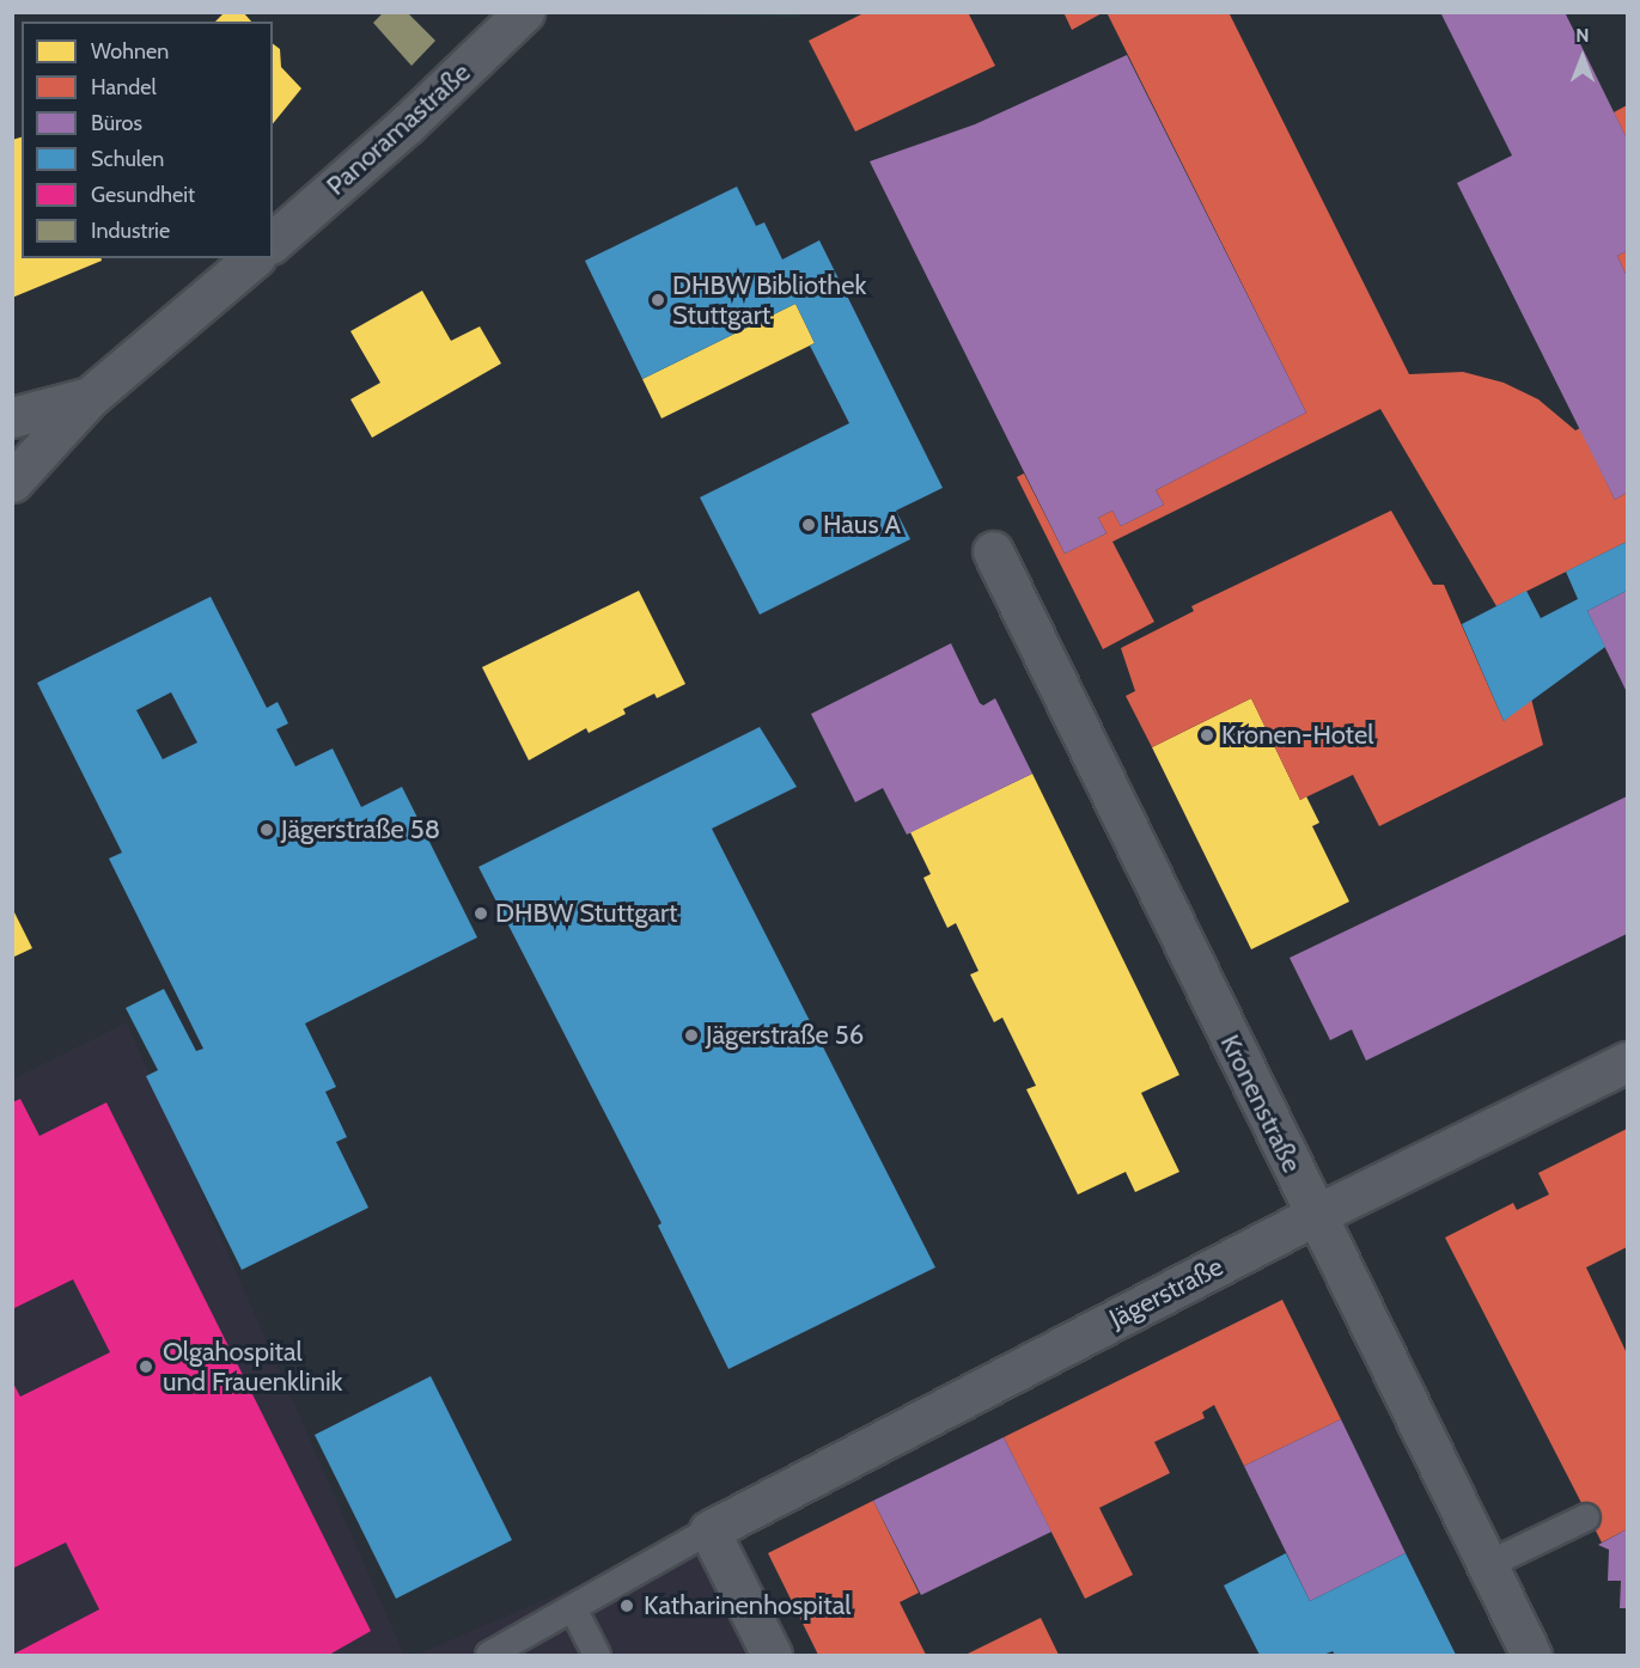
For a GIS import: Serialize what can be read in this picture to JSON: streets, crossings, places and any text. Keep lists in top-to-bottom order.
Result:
{
  "streets": {
    "street": ["Panoramastraße", "Kronenstraße", "Jägerstraße"]
  },
  "crossings": [
    ["Kronenstraße", "Jägerstraße"]
  ],
  "places": [
    "DHBW Bibliothek Stuttgart",
    "Haus A",
    "Kronen-Hotel",
    "Jägerstraße 58",
    "DHBW Stuttgart",
    "Jägerstraße 56",
    "Olgahospital und Frauenklinik",
    "Katharinenhospital"
  ],
  "legend": [
    "Wohnen",
    "Handel",
    "Büros",
    "Schulen",
    "Gesundheit",
    "Industrie"
  ],
  "north": "top"
}
